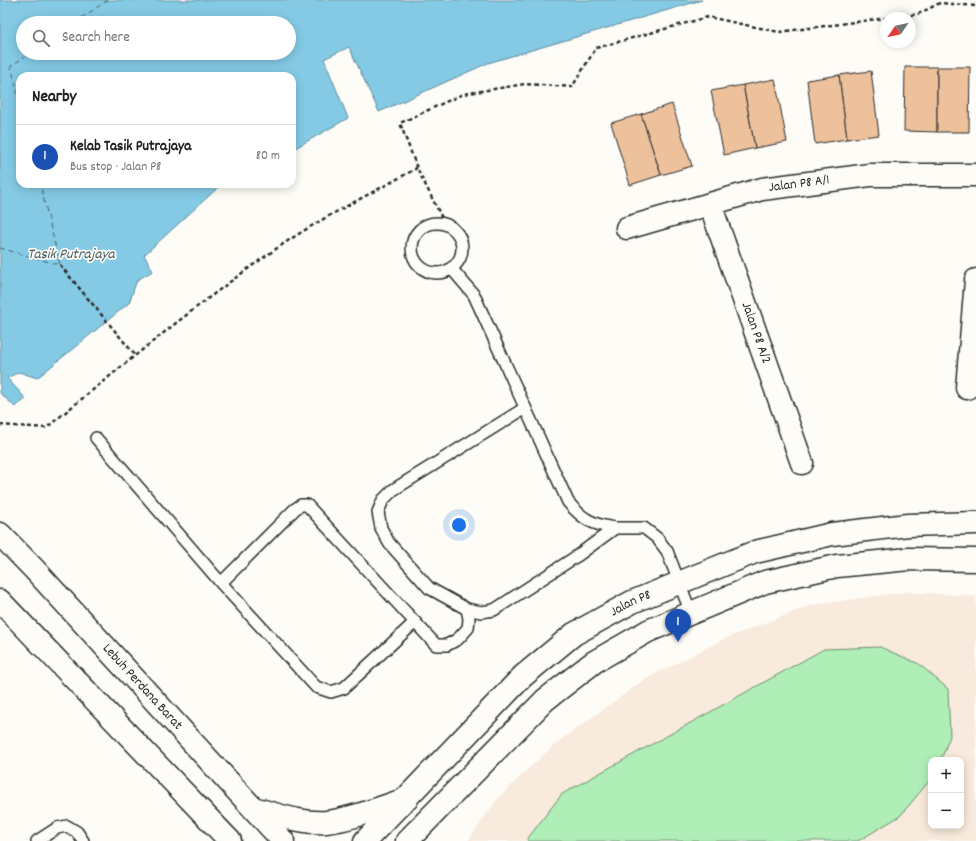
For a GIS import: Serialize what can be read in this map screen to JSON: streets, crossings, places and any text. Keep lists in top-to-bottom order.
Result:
{
  "streets": {
    "street": [
      "Jalan P8 A/1",
      "Jalan P8 A/2",
      "Jalan P8",
      "Lebuh Perdana Barat"
    ]
  },
  "crossings": [
    ["Jalan P8 A/1", "Jalan P8 A/2"]
  ],
  "water": ["Tasik Putrajaya"],
  "north": "bottom left",
  "page": {
    "search": "Search here",
    "heading": "Nearby",
    "list": [
      {
        "mark": "1",
        "name": "Kelab Tasik Putrajaya",
        "note": "Bus stop · Jalan P8",
        "value": "80 m"
      }
    ],
    "pins": "1",
    "map_buttons": ["+", "−"]
  }
}
